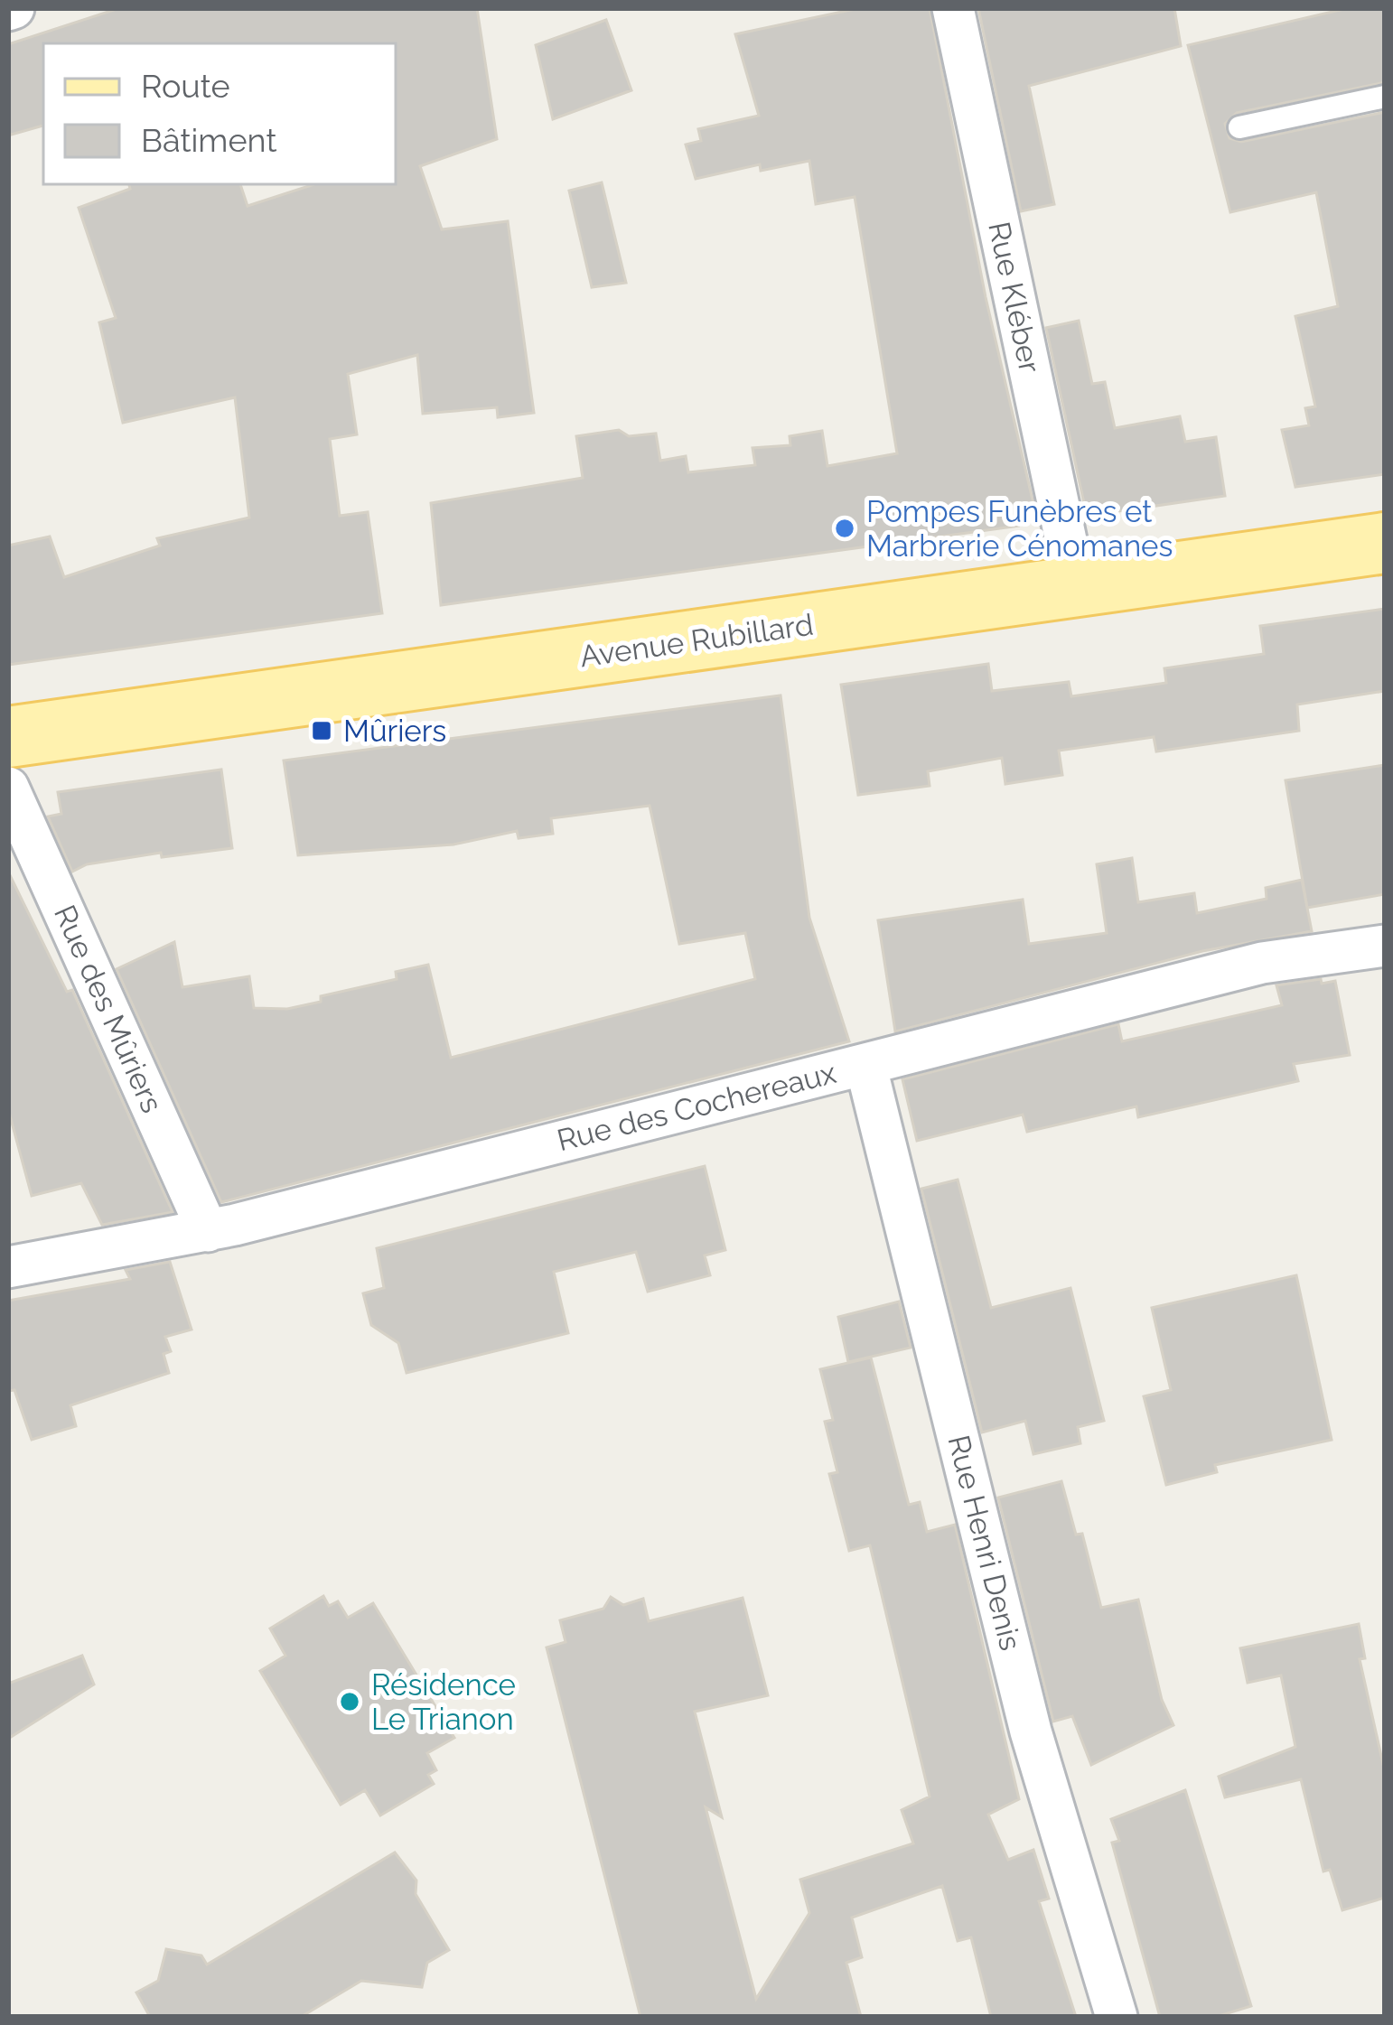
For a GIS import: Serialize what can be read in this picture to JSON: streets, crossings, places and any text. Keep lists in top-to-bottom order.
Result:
{
  "streets": {
    "main road": ["Avenue Rubillard"],
    "street": [
      "Rue Kléber",
      "Rue des Mûriers",
      "Rue des Cochereaux",
      "Rue Henri Denis"
    ]
  },
  "crossings": [
    ["Rue Kléber", "Avenue Rubillard"],
    ["Rue des Mûriers", "Rue des Cochereaux"],
    ["Rue des Cochereaux", "Rue Henri Denis"]
  ],
  "places": {
    "other": ["Pompes Funèbres et Marbrerie Cénomanes", "Résidence Le Trianon"],
    "transit": ["Mûriers"]
  },
  "legend": ["Route", "Bâtiment"]
}
